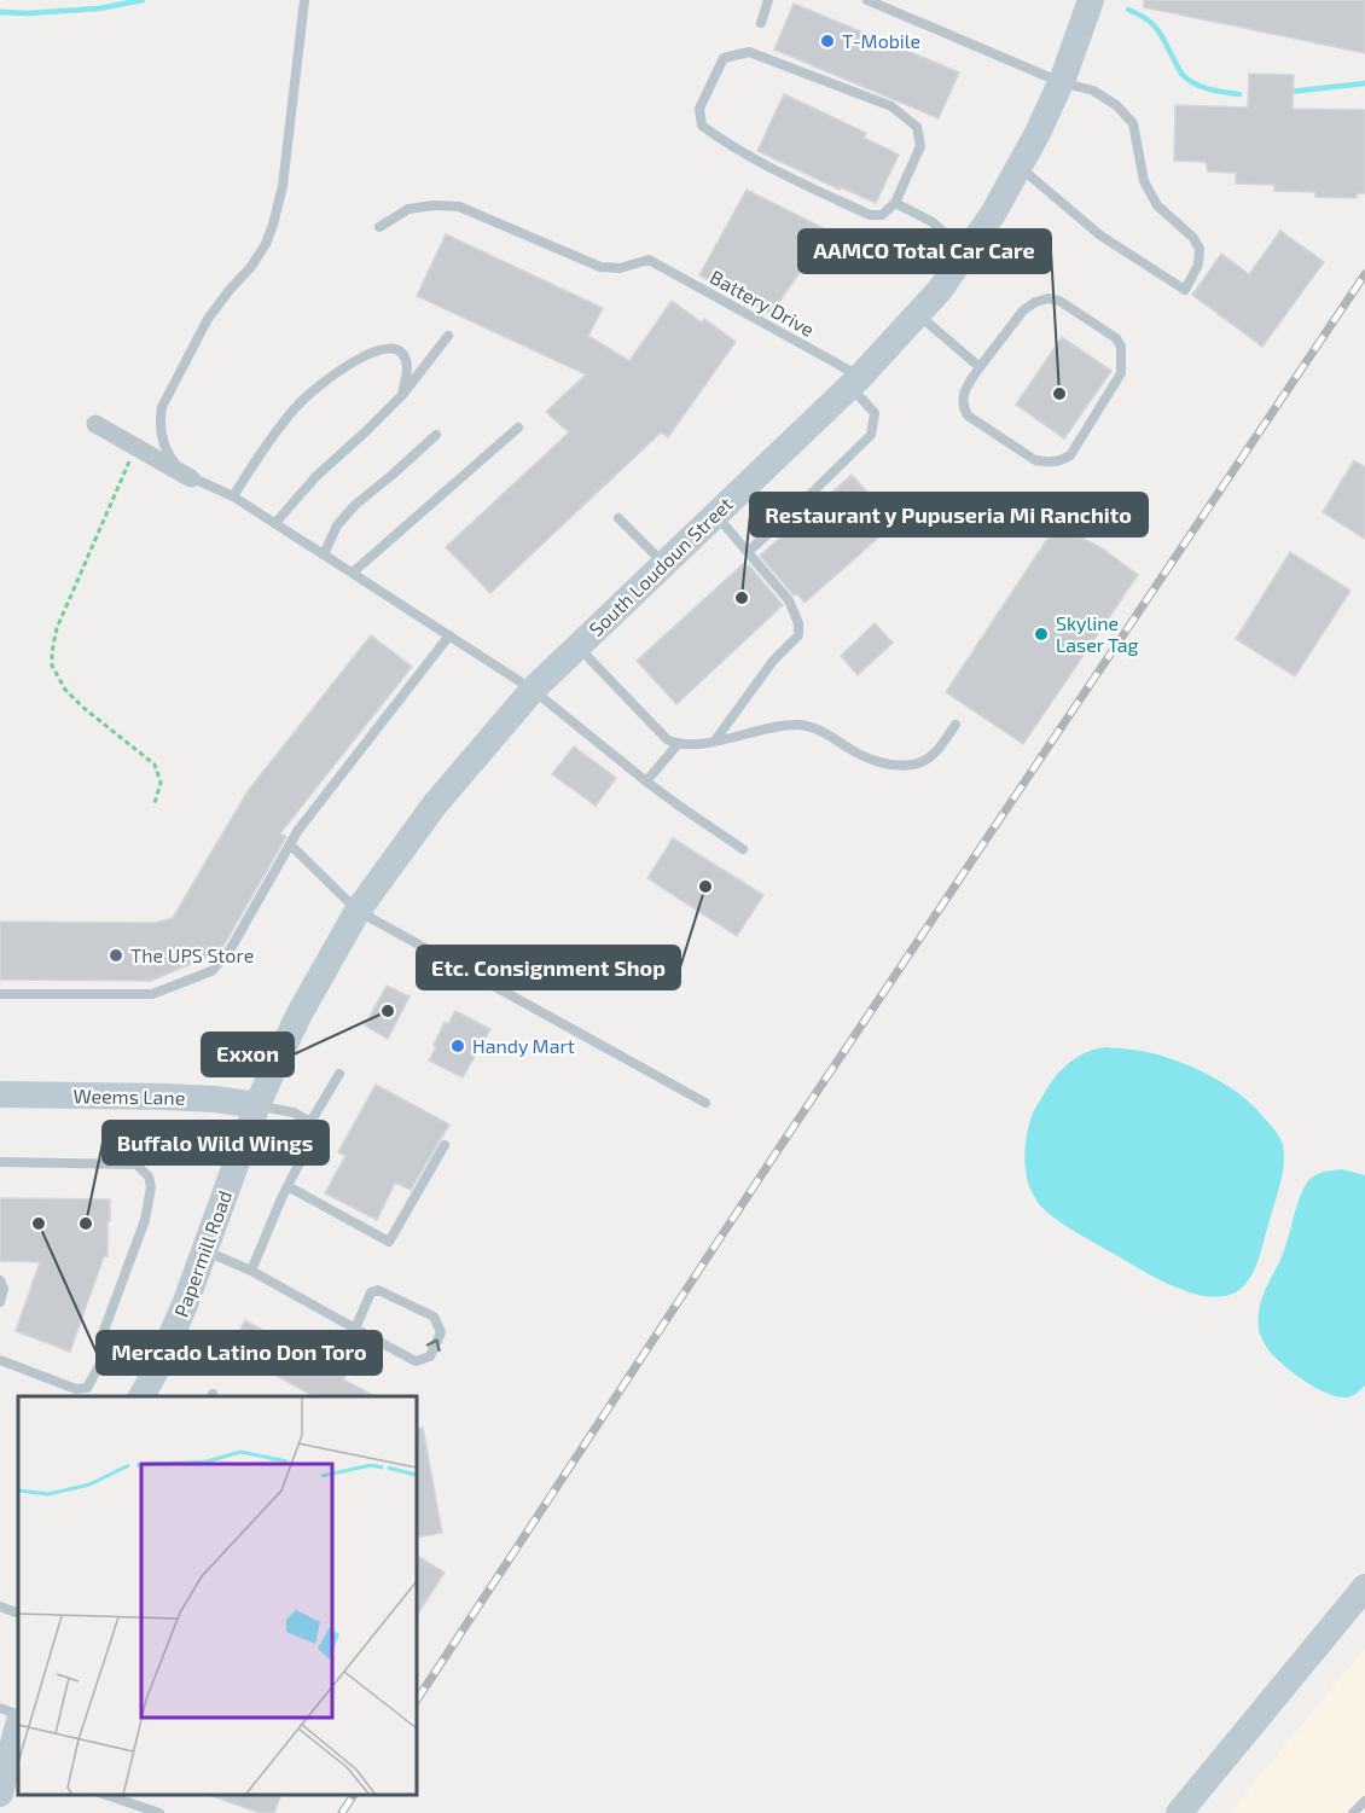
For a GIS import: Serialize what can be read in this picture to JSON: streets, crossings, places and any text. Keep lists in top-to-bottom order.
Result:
{
  "streets": {
    "main road": ["South Loudoun Street", "Weems Lane", "Papermill Road"],
    "lane": ["Battery Drive"]
  },
  "crossings": [
    ["Battery Drive", "South Loudoun Street"],
    ["South Loudoun Street", "Weems Lane"],
    ["South Loudoun Street", "Papermill Road"],
    ["Weems Lane", "Papermill Road"]
  ],
  "places": [
    "T-Mobile",
    "AAMCO Total Car Care",
    "Restaurant y Pupuseria Mi Ranchito",
    "Skyline Laser Tag",
    "Etc. Consignment Shop",
    "The UPS Store",
    "Exxon",
    "Handy Mart",
    "Mercado Latino Don Toro",
    "Buffalo Wild Wings"
  ]
}
